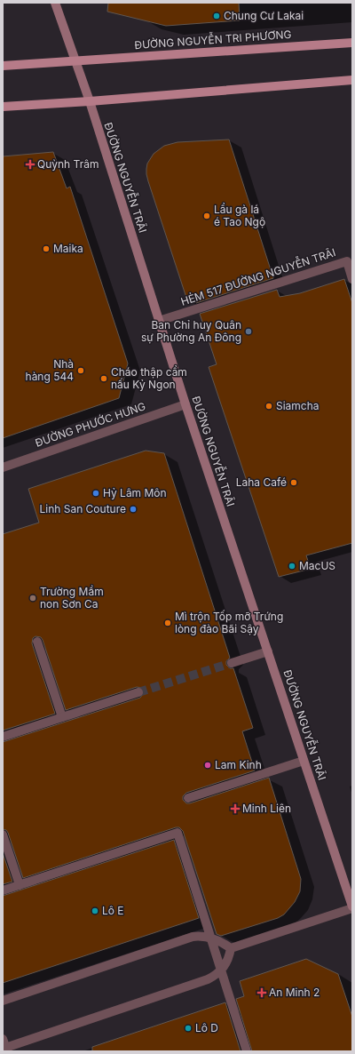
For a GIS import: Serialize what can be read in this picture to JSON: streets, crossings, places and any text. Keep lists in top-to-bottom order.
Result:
{
  "streets": {
    "main road": ["ĐƯỜNG NGUYỄN TRI PHƯƠNG", "ĐƯỜNG NGUYỄN TRÃI"],
    "street": ["HẺM 517 ĐƯỜNG NGUYỄN TRÃI", "ĐƯỜNG PHƯỚC HƯNG"]
  },
  "crossings": [
    ["ĐƯỜNG NGUYỄN TRI PHƯƠNG", "ĐƯỜNG NGUYỄN TRÃI"],
    ["ĐƯỜNG NGUYỄN TRÃI", "HẺM 517 ĐƯỜNG NGUYỄN TRÃI"],
    ["ĐƯỜNG NGUYỄN TRÃI", "ĐƯỜNG PHƯỚC HƯNG"]
  ],
  "places": {
    "other": [
      "Chung Cư Lakai",
      "Lẩu gà lá é Tao Ngộ",
      "Maika",
      "Ban Chỉ huy Quân sự Phường An Đông",
      "Nhà hàng 544",
      "Cháo thập cẩm nấu Kỷ Ngon",
      "Siamcha",
      "Laha Café",
      "Hỷ Lâm Môn",
      "Linh San Couture",
      "MacUS",
      "Trường Mầm non Sơn Ca",
      "Mì trộn Tốp mỡ Trứng lòng đào Bãi Sậy",
      "Lam Kinh",
      "Lô E",
      "Lô D"
    ],
    "health": ["Quỳnh Trâm", "Minh Liên", "An Minh 2"]
  }
}
